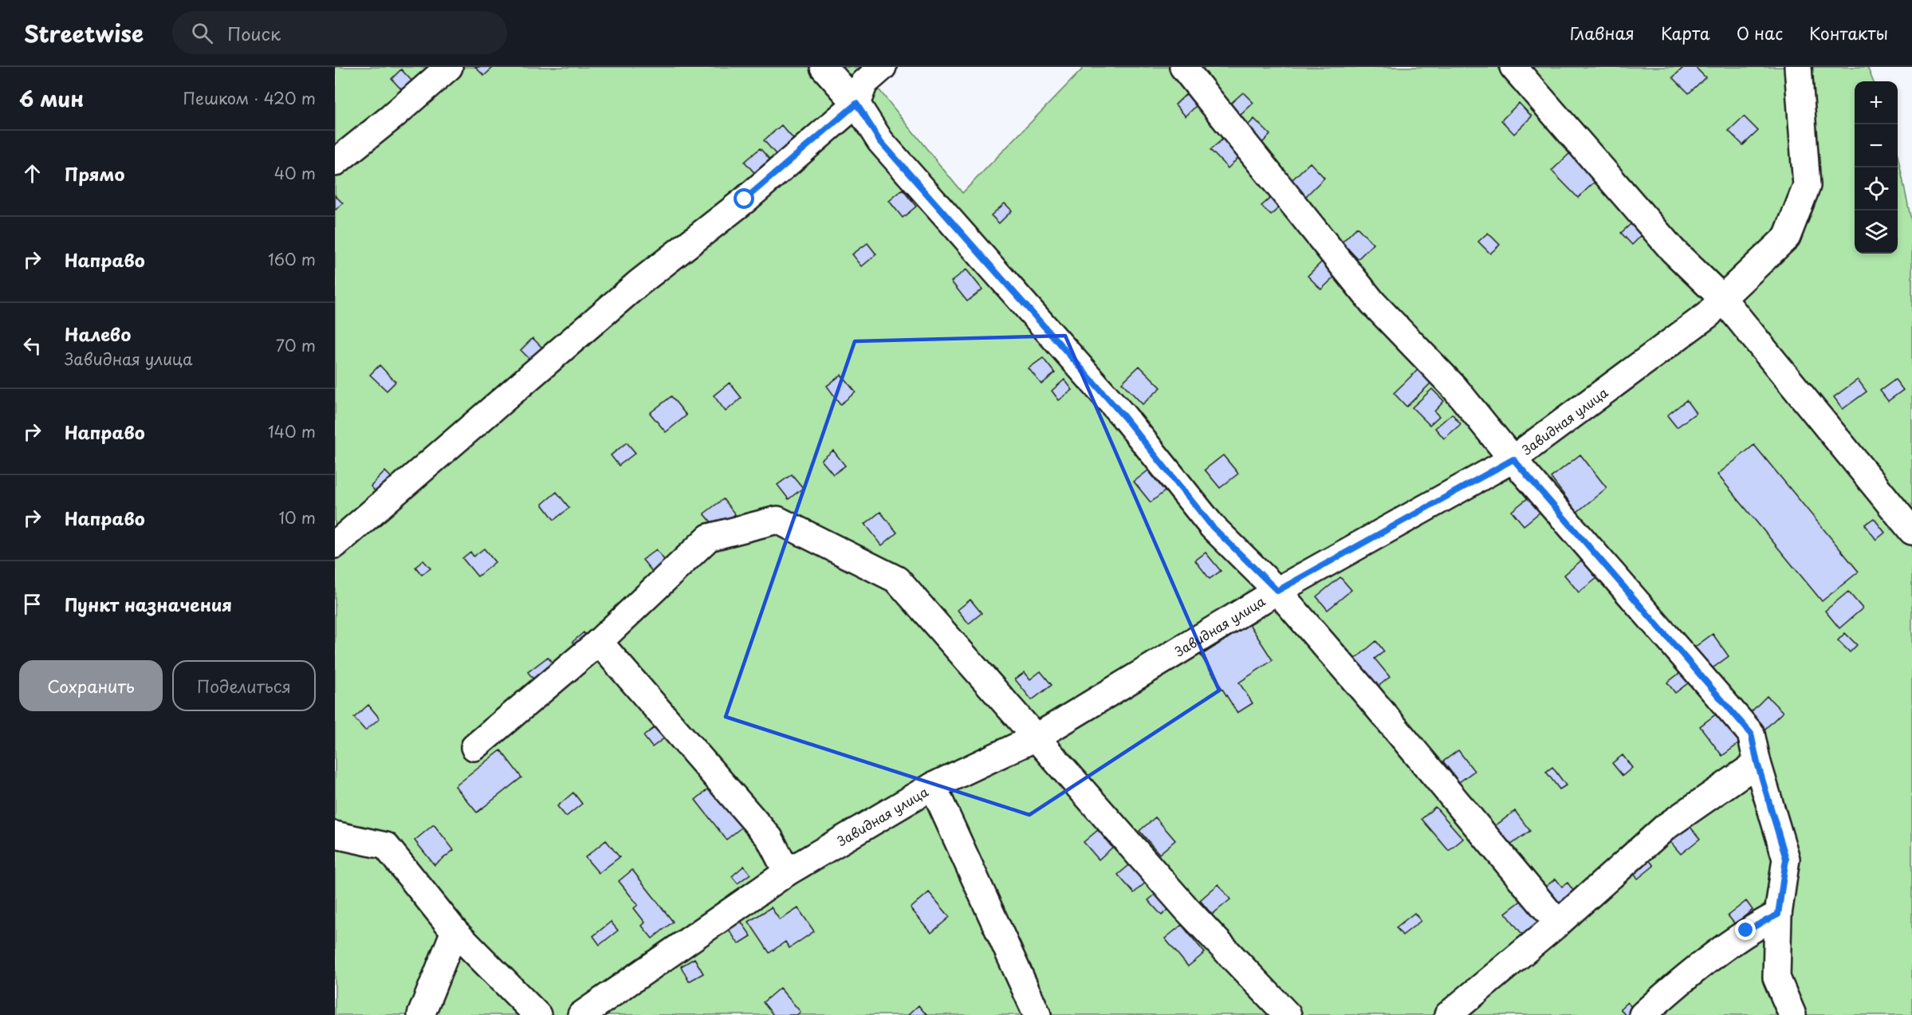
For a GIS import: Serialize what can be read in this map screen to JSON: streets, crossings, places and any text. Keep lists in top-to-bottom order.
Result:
{
  "streets": {
    "lane": ["Завидная улица"]
  },
  "page": {
    "header": "Streetwise",
    "search": "Поиск",
    "nav": [
      "Главная",
      "Карта",
      "О нас",
      "Контакты"
    ],
    "heading": ["6 мин", "Пешком · 420 m"],
    "map_buttons": ["+", "−"],
    "list": [
      ["Прямо", "40 m"],
      ["Направо", "160 m"],
      ["Налево", "Завидная улица", "70 m"],
      ["Направо", "140 m"],
      ["Направо", "10 m"],
      "Пункт назначения"
    ],
    "buttons": ["Сохранить", "Поделиться"]
  }
}
